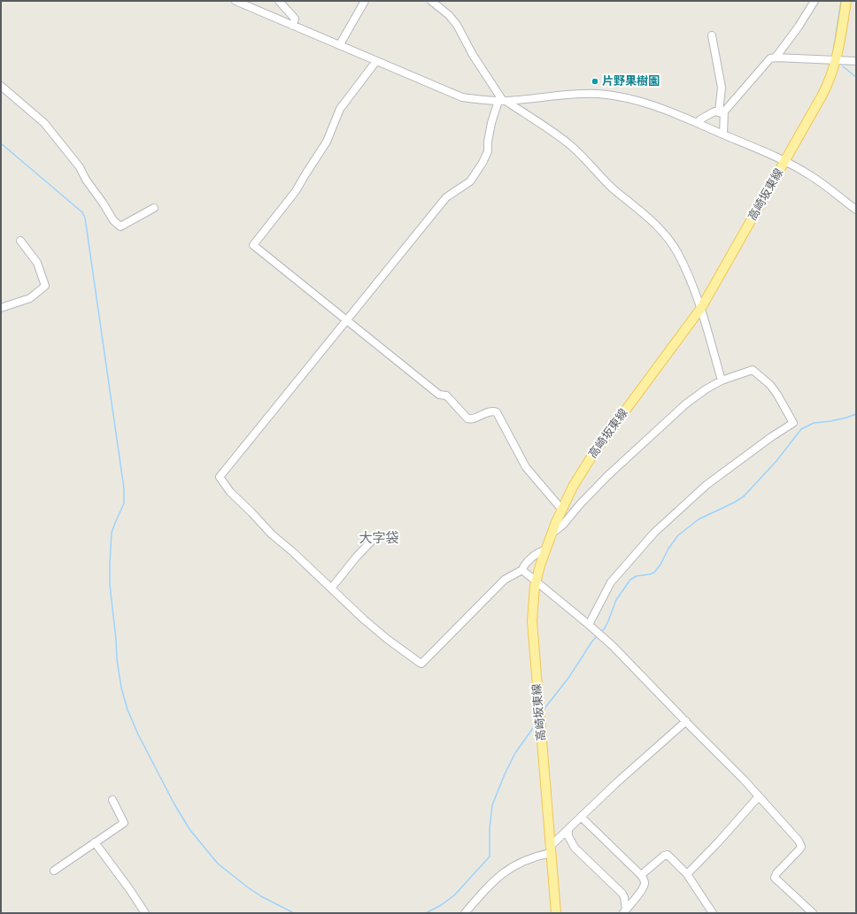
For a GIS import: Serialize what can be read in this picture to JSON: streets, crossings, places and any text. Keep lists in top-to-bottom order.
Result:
{
  "streets": {
    "main road": ["高崎坂東線"]
  },
  "districts": ["大字袋"],
  "places": ["片野果樹園"]
}
